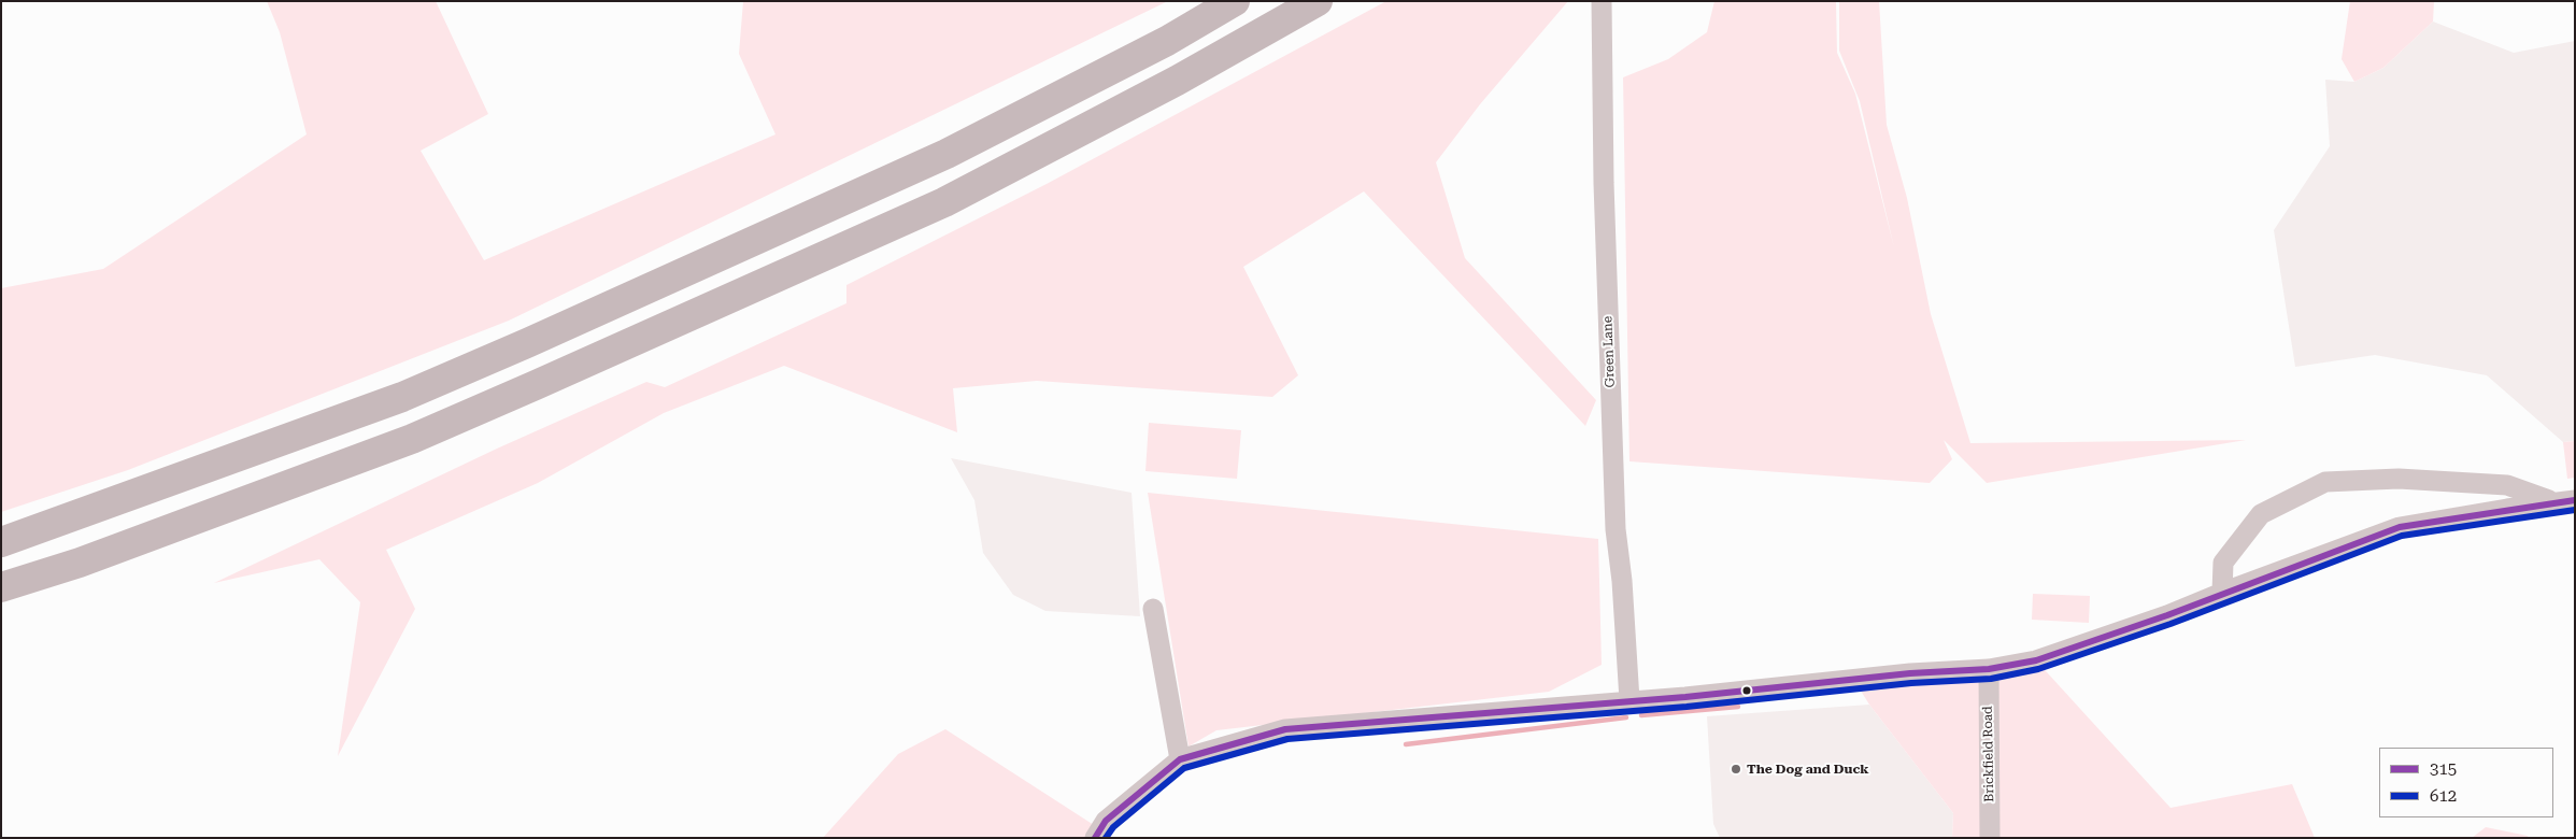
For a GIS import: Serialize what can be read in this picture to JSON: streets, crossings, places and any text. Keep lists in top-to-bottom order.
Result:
{
  "streets": {
    "street": ["Green Lane", "Brickfield Road"]
  },
  "places": ["The Dog and Duck"],
  "lines": ["transit line 315", "transit line 612"],
  "legend": ["315", "612"]
}
